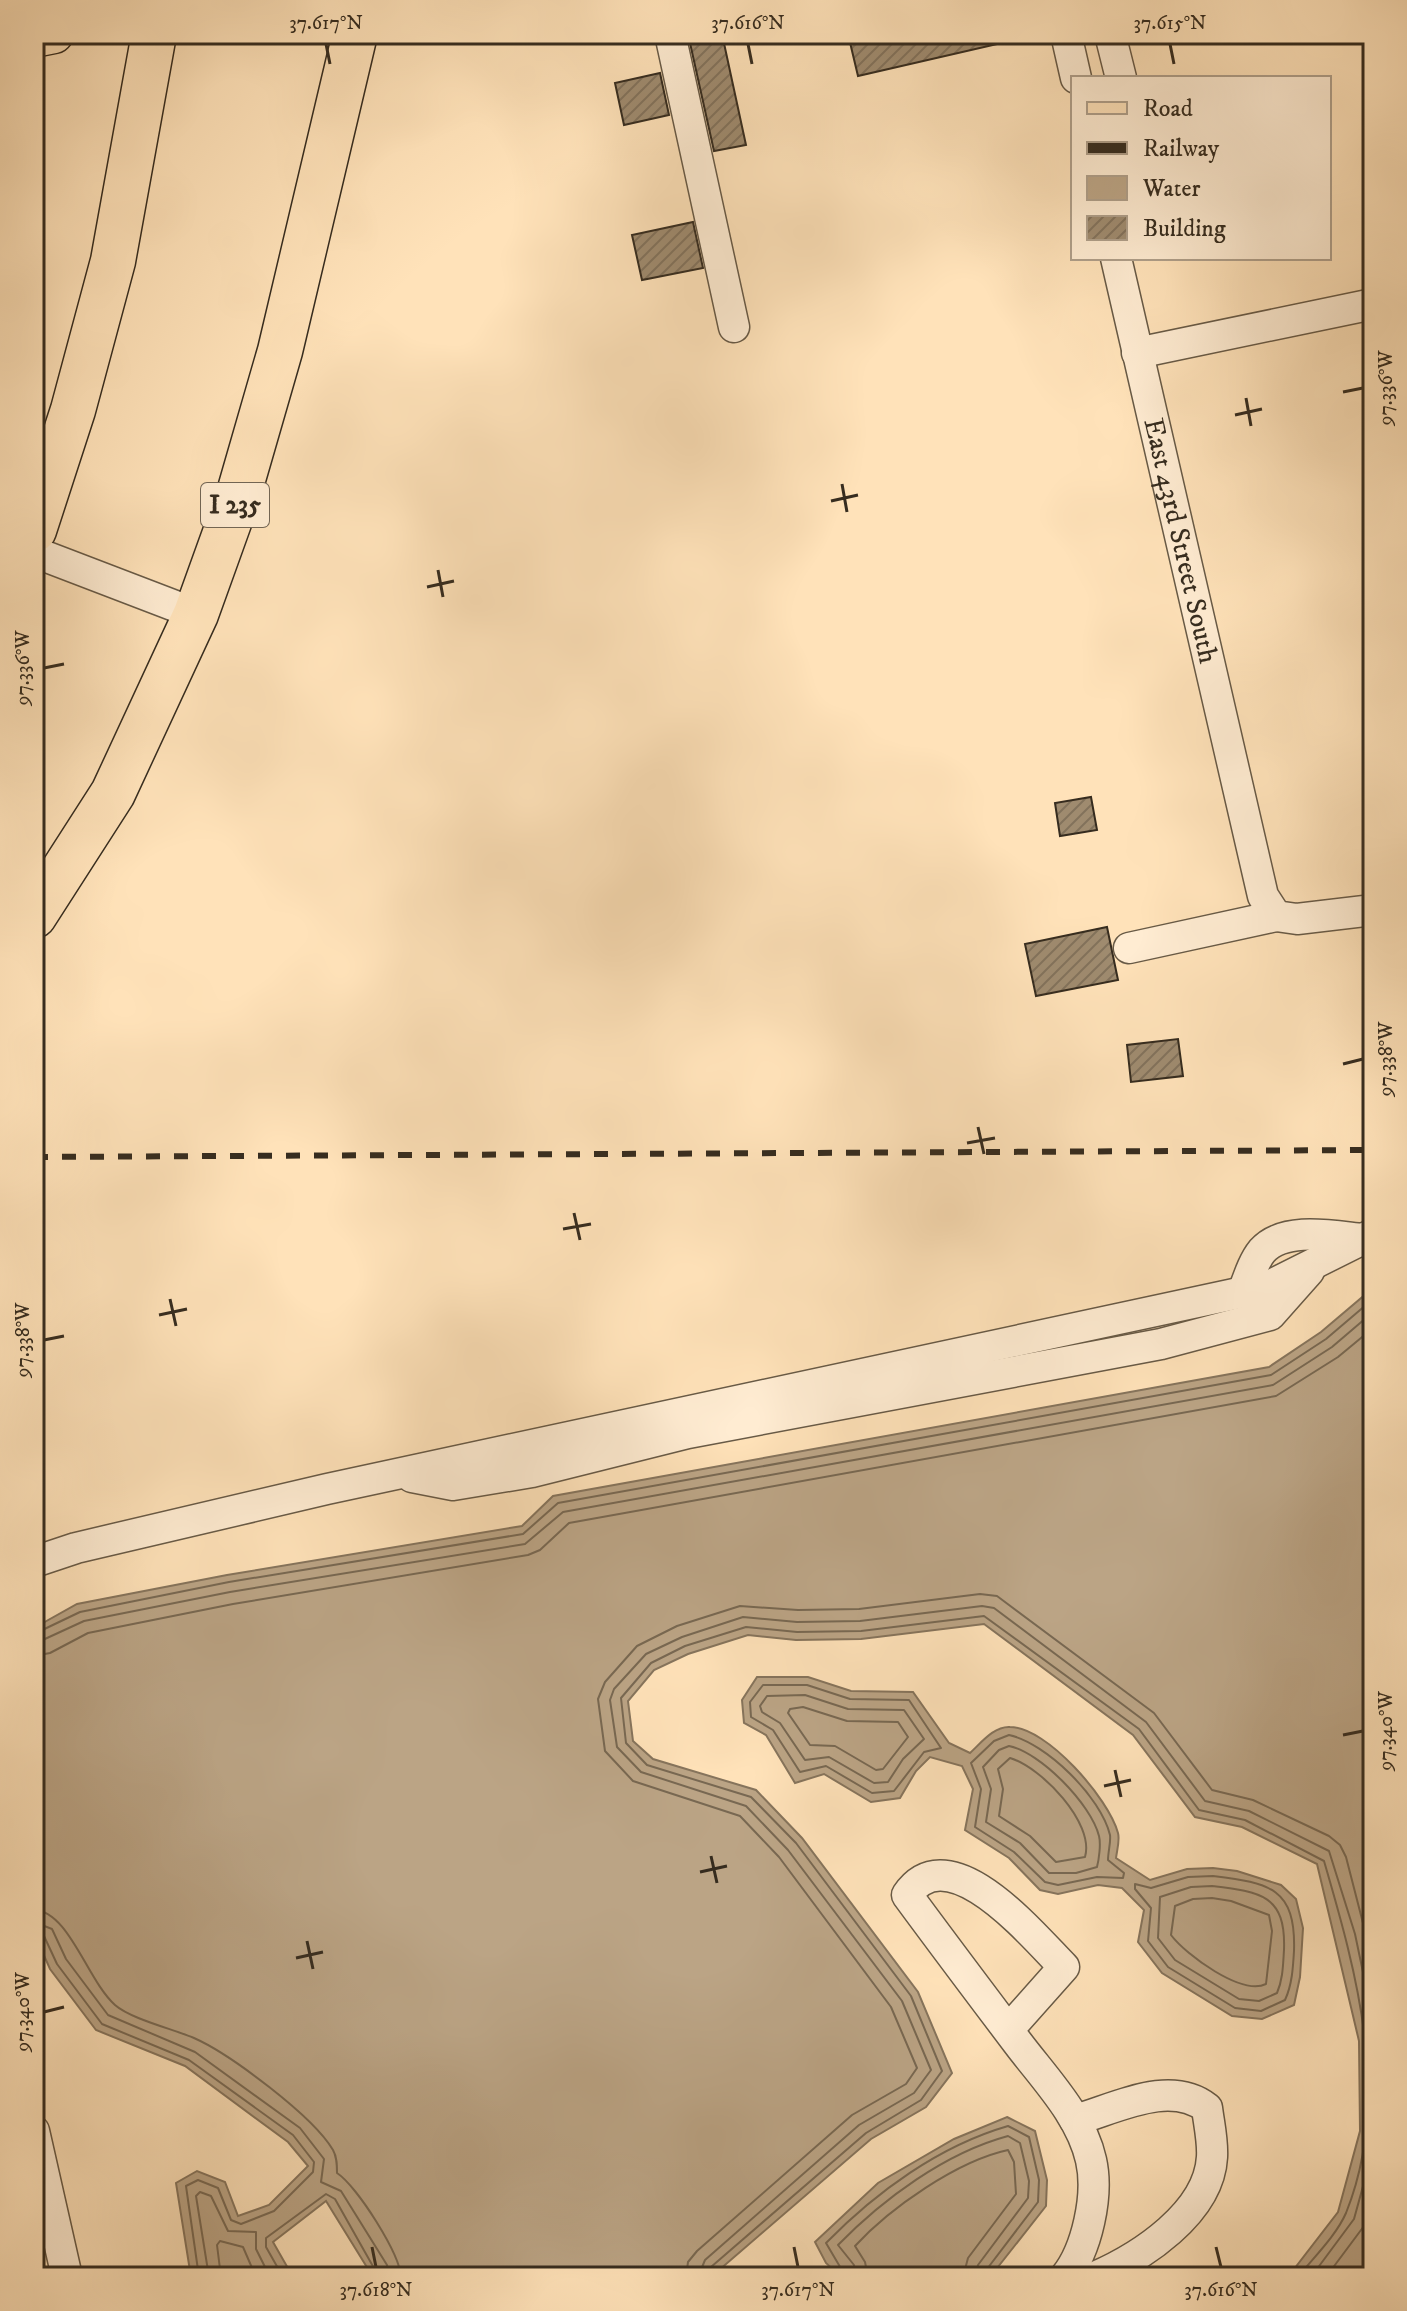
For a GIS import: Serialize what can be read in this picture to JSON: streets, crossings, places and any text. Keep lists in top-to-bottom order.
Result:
{
  "streets": {
    "highway": ["I 235"],
    "street": ["East 43rd Street South"]
  },
  "legend": [
    "Road",
    "Railway",
    "Water",
    "Building"
  ],
  "coordinates": [
    "37.617°N",
    "37.616°N",
    "37.615°N",
    "97.336°W",
    "97.338°W",
    "97.340°W",
    "37.618°N"
  ]
}
